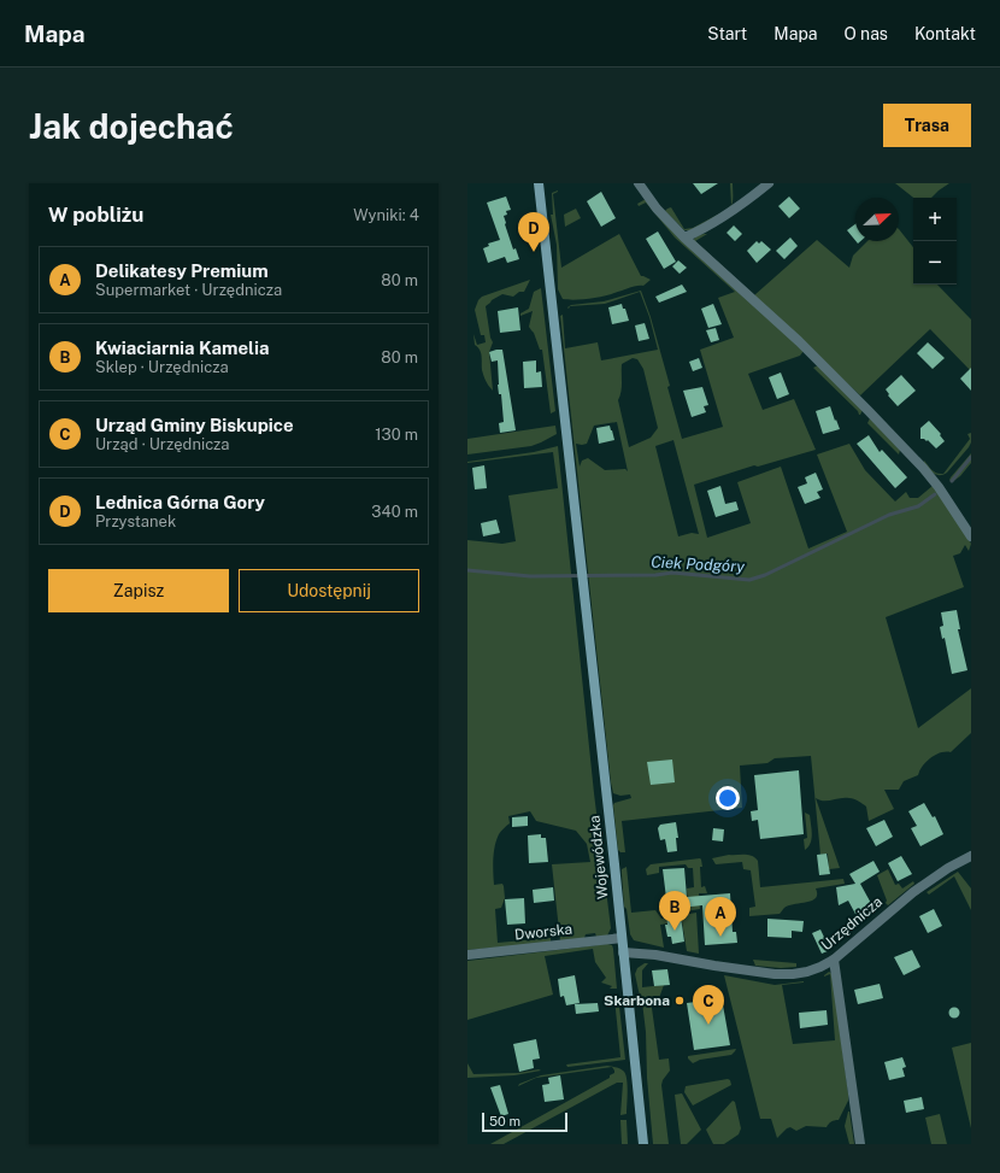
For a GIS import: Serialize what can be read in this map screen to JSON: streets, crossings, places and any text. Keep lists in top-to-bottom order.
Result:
{
  "streets": {
    "main road": ["Wojewódzka"],
    "street": ["Urzędnicza", "Dworska"]
  },
  "crossings": [
    ["Wojewódzka", "Urzędnicza"],
    ["Wojewódzka", "Dworska"]
  ],
  "water": ["Ciek Podgóry"],
  "places": ["Skarbona"],
  "scale_bar": "50 m",
  "north": "top right",
  "page": {
    "header": "Mapa",
    "nav": [
      "Start",
      "Mapa",
      "O nas",
      "Kontakt"
    ],
    "buttons": [
      "Trasa",
      ["Zapisz", "Udostępnij"]
    ],
    "title": "Jak dojechać",
    "heading": ["W pobliżu", "Wyniki: 4"],
    "map_buttons": ["+", "−"],
    "pins": [
      "D",
      "B",
      "A",
      "C"
    ],
    "list": [
      {
        "mark": "A",
        "name": "Delikatesy Premium",
        "note": "Supermarket · Urzędnicza",
        "value": "80 m"
      },
      {
        "mark": "B",
        "name": "Kwiaciarnia Kamelia",
        "note": "Sklep · Urzędnicza",
        "value": "80 m"
      },
      {
        "mark": "C",
        "name": "Urząd Gminy Biskupice",
        "note": "Urząd · Urzędnicza",
        "value": "130 m"
      },
      {
        "mark": "D",
        "name": "Lednica Górna Gory",
        "note": "Przystanek",
        "value": "340 m"
      }
    ],
    "scale": "50 m"
  }
}
